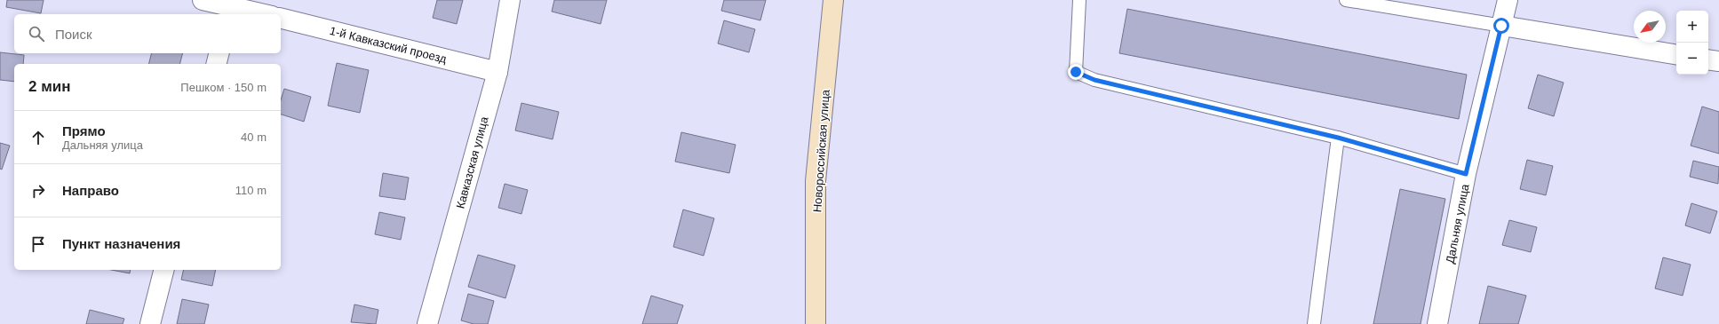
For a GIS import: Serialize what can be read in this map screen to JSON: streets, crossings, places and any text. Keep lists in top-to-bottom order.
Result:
{
  "streets": {
    "street": [
      "1-й Кавказский проезд",
      "Новороссийская улица",
      "Кавказская улица",
      "Дальняя улица"
    ]
  },
  "crossings": [
    ["1-й Кавказский проезд", "Кавказская улица"]
  ],
  "north": "bottom left",
  "page": {
    "map_buttons": ["+", "−"],
    "search": "Поиск",
    "heading": ["2 мин", "Пешком · 150 m"],
    "list": [
      ["Прямо", "Дальняя улица", "40 m"],
      ["Направо", "110 m"],
      "Пункт назначения"
    ]
  }
}
